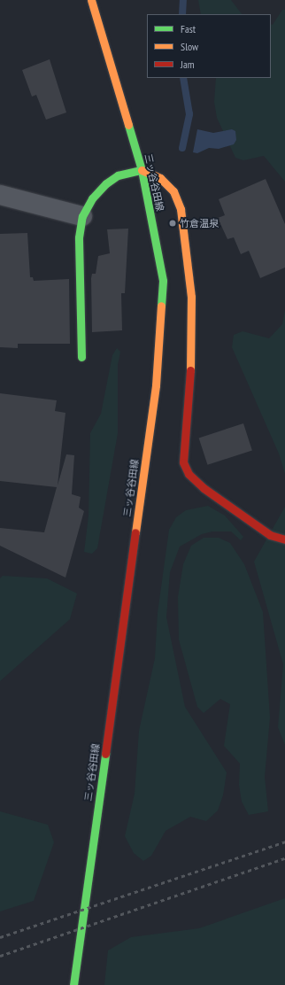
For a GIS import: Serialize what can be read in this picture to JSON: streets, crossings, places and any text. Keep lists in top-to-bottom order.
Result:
{
  "streets": {
    "main road": ["三ッ谷谷田線"]
  },
  "places": ["竹倉温泉"],
  "legend": ["Fast", "Slow", "Jam"]
}
